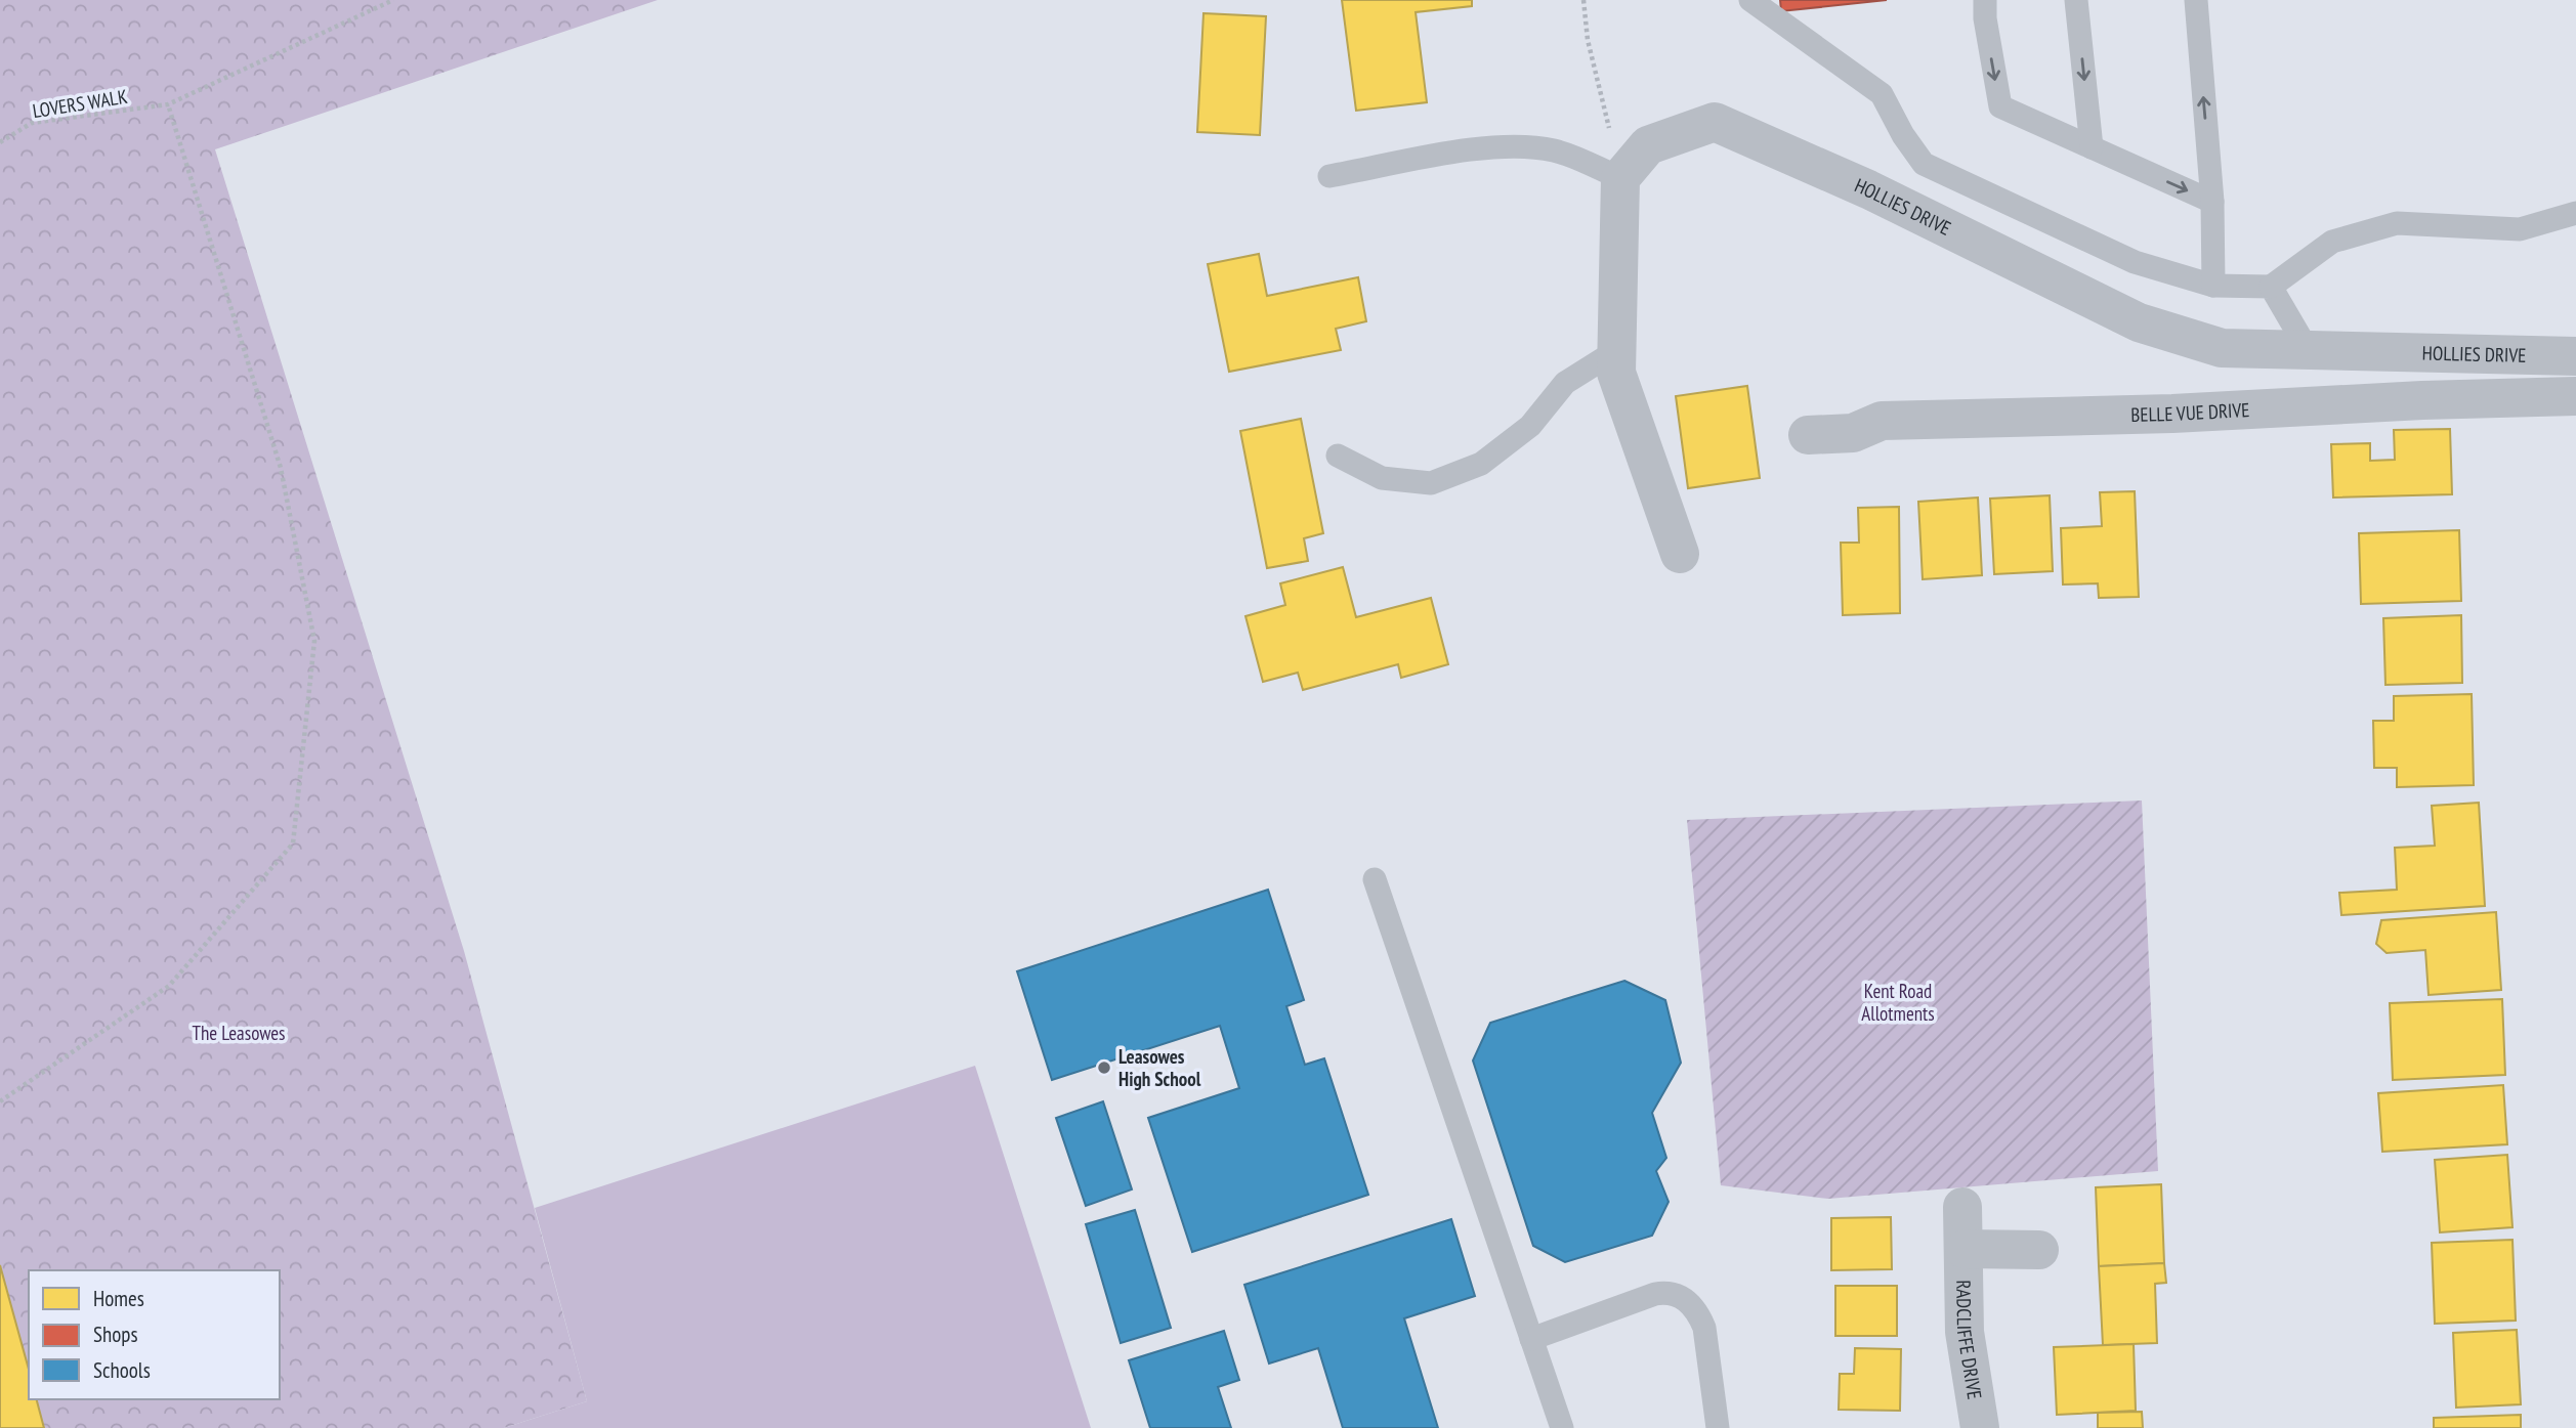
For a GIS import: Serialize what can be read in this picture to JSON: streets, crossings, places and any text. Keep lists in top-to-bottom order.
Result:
{
  "streets": {
    "street": ["HOLLIES DRIVE", "BELLE VUE DRIVE", "RADCLIFFE DRIVE"],
    "path": ["LOVERS WALK"]
  },
  "parks": ["Kent Road Allotments", "The Leasowes"],
  "places": ["Leasowes High School"],
  "legend": ["Homes", "Shops", "Schools"]
}
